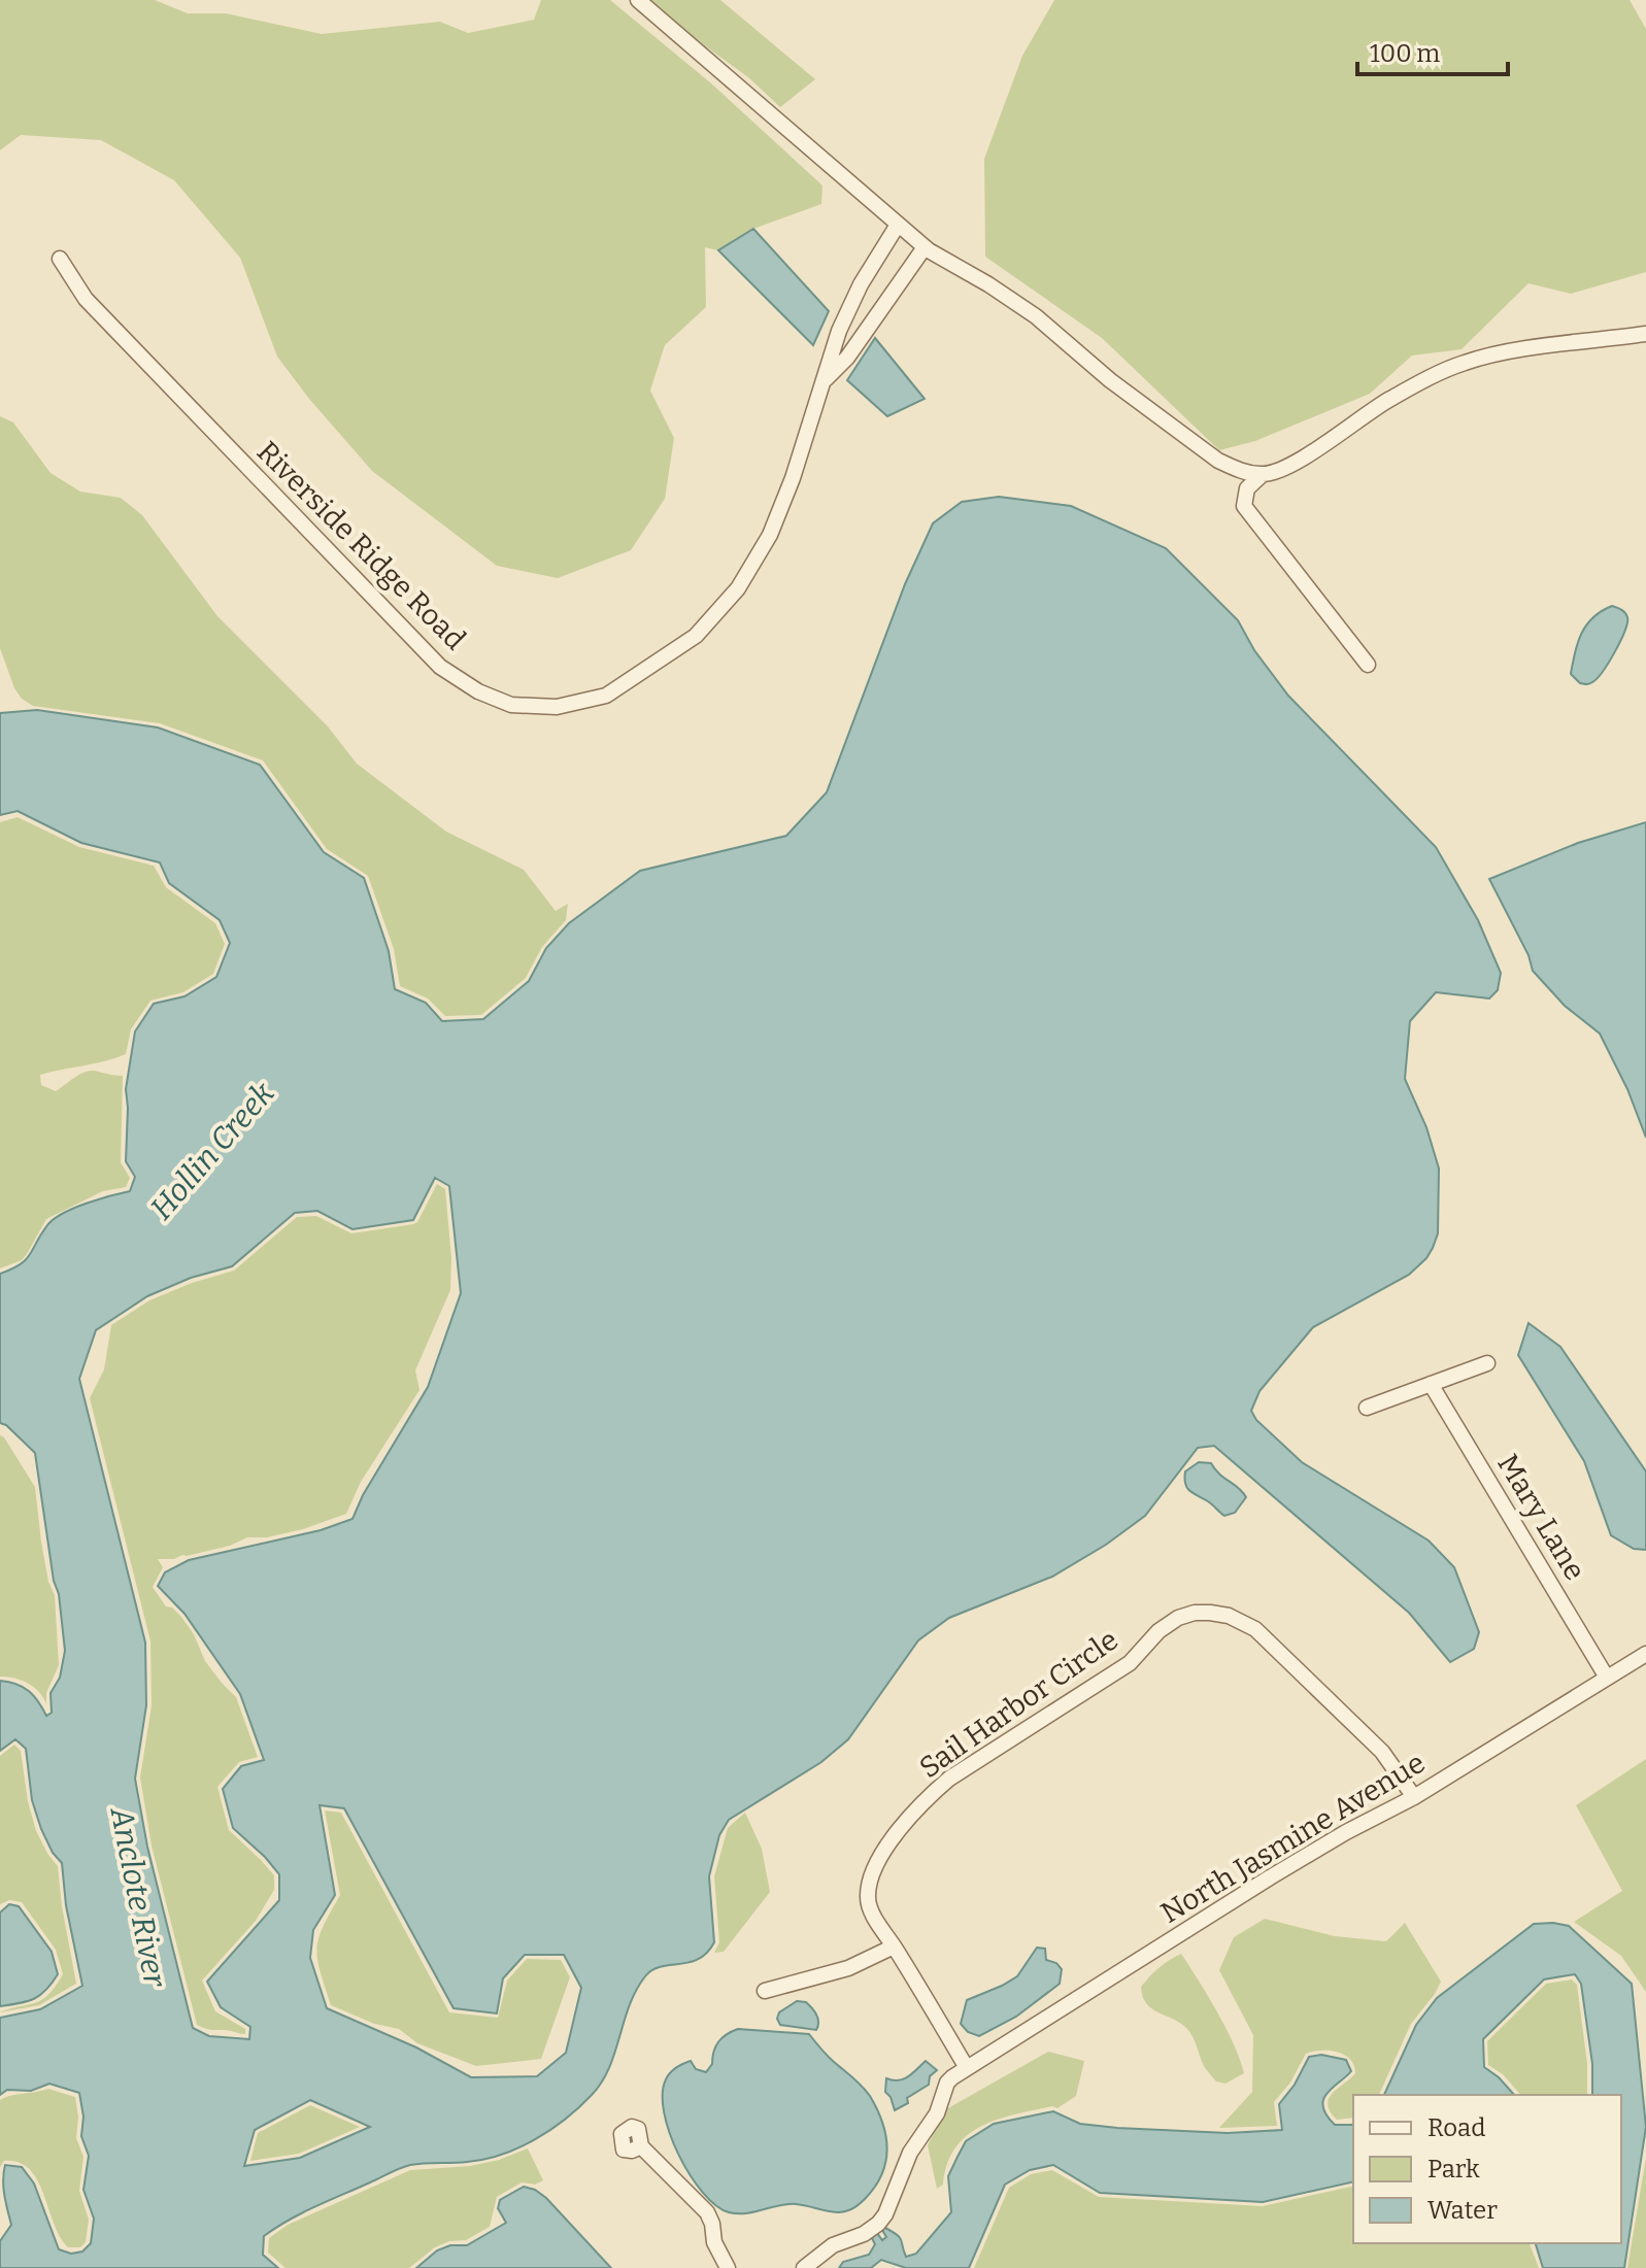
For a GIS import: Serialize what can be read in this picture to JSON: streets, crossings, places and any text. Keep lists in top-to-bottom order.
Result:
{
  "streets": {
    "street": [
      "Riverside Ridge Road",
      "Mary Lane",
      "Sail Harbor Circle",
      "North Jasmine Avenue"
    ]
  },
  "crossings": [
    ["Mary Lane", "North Jasmine Avenue"],
    ["Sail Harbor Circle", "North Jasmine Avenue"]
  ],
  "water": ["Hollin Creek", "Anclote River"],
  "legend": ["Road", "Park", "Water"],
  "scale_bar": "100 m"
}
